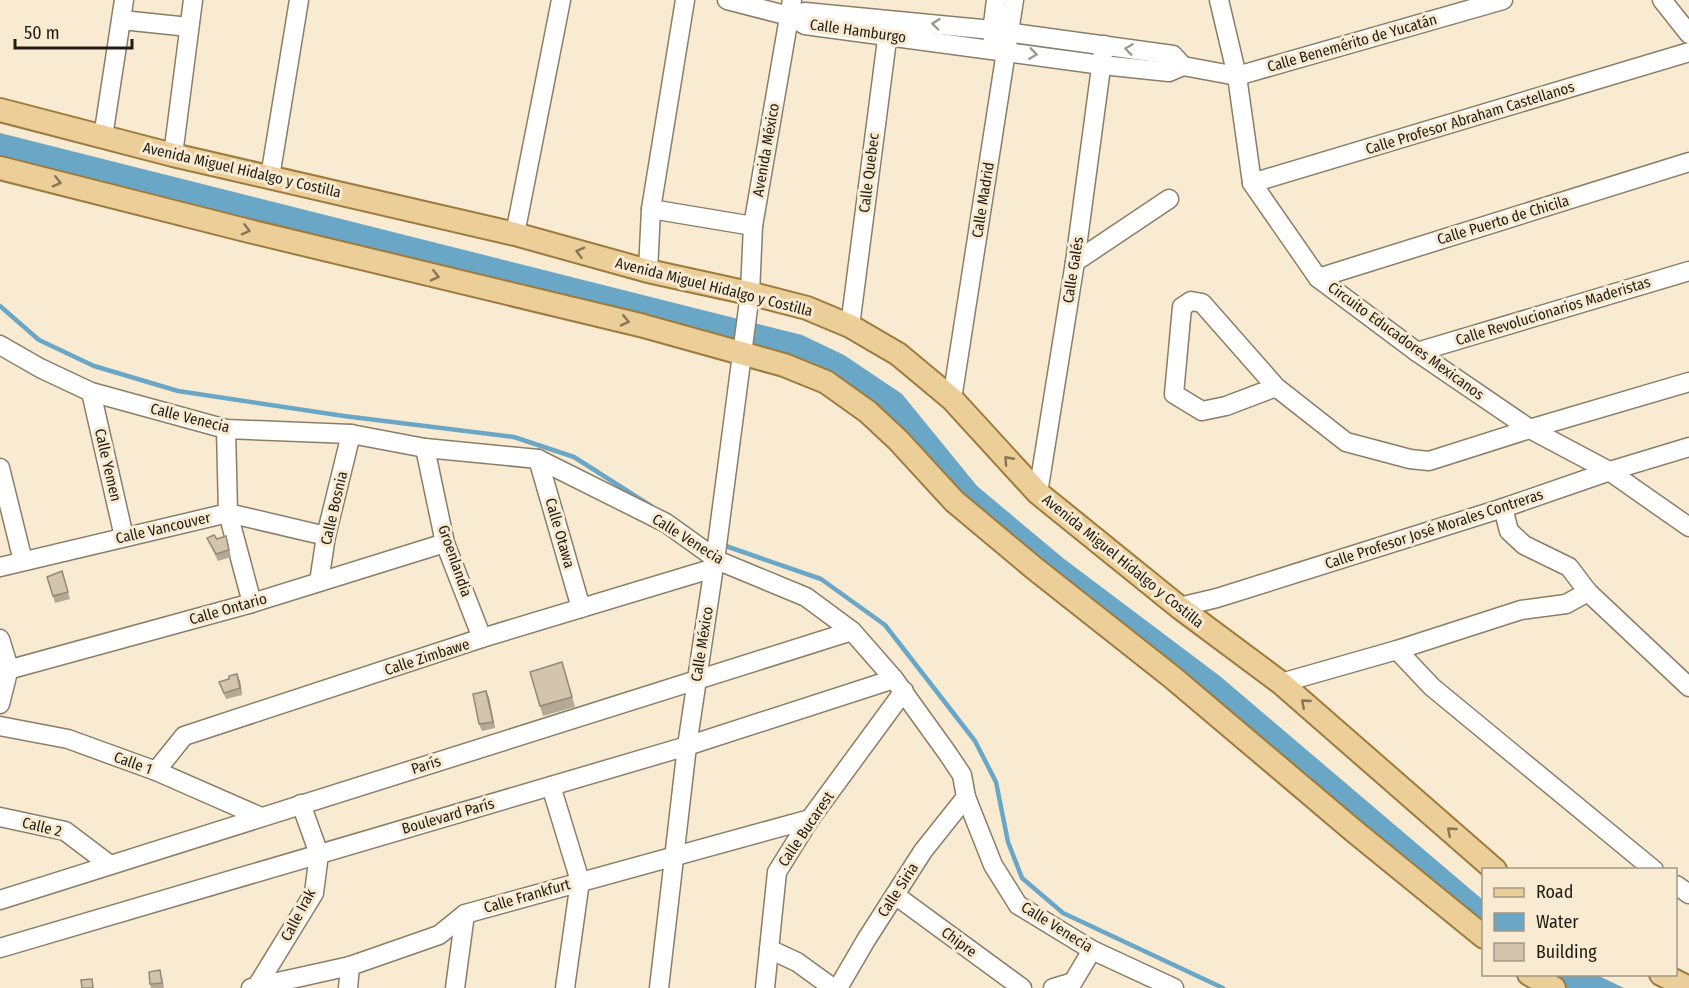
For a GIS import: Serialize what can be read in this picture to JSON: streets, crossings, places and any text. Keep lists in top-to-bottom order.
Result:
{
  "streets": {
    "main road": ["Avenida Miguel Hidalgo y Costilla"],
    "street": [
      "Calle Hamburgo",
      "Calle Benemérito de Yucatán",
      "Calle Profesor Abraham Castellanos",
      "Avenida México",
      "Calle Quebec",
      "Calle Madrid",
      "Calle Puerto de Chicila",
      "Calle Galés",
      "Calle Revolucionarios Maderistas",
      "Circuito Educadores Mexicanos",
      "Calle Venecia",
      "Calle Yemen",
      "Calle Bosnia",
      "Calle Vancouver",
      "Calle Profesor José Morales Contreras",
      "Calle Otawa",
      "Groenlandia",
      "Calle Ontario",
      "Calle México",
      "Calle Zimbawe",
      "Calle 1",
      "París",
      "Boulevard París",
      "Calle 2",
      "Calle Bucarest",
      "Calle Siria",
      "Calle Frankfurt",
      "Calle Irak",
      "Chipre"
    ]
  },
  "crossings": [
    ["Calle Hamburgo", "Calle Benemérito de Yucatán"],
    ["Calle Hamburgo", "Avenida México"],
    ["Calle Hamburgo", "Calle Quebec"],
    ["Calle Hamburgo", "Calle Madrid"],
    ["Calle Hamburgo", "Calle Galés"],
    ["Calle Hamburgo", "Circuito Educadores Mexicanos"],
    ["Calle Benemérito de Yucatán", "Circuito Educadores Mexicanos"],
    ["Calle Profesor Abraham Castellanos", "Circuito Educadores Mexicanos"],
    ["Avenida México", "Avenida Miguel Hidalgo y Costilla"],
    ["Avenida México", "Calle México"],
    ["Avenida Miguel Hidalgo y Costilla", "Calle Quebec"],
    ["Avenida Miguel Hidalgo y Costilla", "Calle Madrid"],
    ["Avenida Miguel Hidalgo y Costilla", "Calle Galés"],
    ["Avenida Miguel Hidalgo y Costilla", "Calle Profesor José Morales Contreras"],
    ["Avenida Miguel Hidalgo y Costilla", "Calle México"],
    ["Calle Puerto de Chicila", "Circuito Educadores Mexicanos"],
    ["Calle Revolucionarios Maderistas", "Circuito Educadores Mexicanos"],
    ["Circuito Educadores Mexicanos", "Calle Profesor José Morales Contreras"],
    ["Calle Venecia", "Calle Yemen"],
    ["Calle Venecia", "Calle Bosnia"],
    ["Calle Venecia", "Calle Otawa"],
    ["Calle Venecia", "Groenlandia"],
    ["Calle Venecia", "Calle México"],
    ["Calle Venecia", "Calle Zimbawe"],
    ["Calle Venecia", "París"],
    ["Calle Venecia", "Boulevard París"],
    ["Calle Venecia", "Calle Bucarest"],
    ["Calle Venecia", "Calle Siria"],
    ["Calle Yemen", "Calle Vancouver"],
    ["Calle Bosnia", "Calle Vancouver"],
    ["Calle Bosnia", "Calle Ontario"],
    ["Calle Otawa", "Calle Zimbawe"],
    ["Groenlandia", "Calle Ontario"],
    ["Groenlandia", "Calle Zimbawe"],
    ["Calle México", "Calle Zimbawe"],
    ["Calle México", "París"],
    ["Calle México", "Boulevard París"],
    ["Calle México", "Calle Frankfurt"],
    ["Calle Zimbawe", "Calle 1"],
    ["Calle 1", "París"],
    ["París", "Calle 2"],
    ["París", "Calle Irak"],
    ["Boulevard París", "Calle Bucarest"],
    ["Boulevard París", "Calle Irak"],
    ["Calle Bucarest", "Calle Frankfurt"],
    ["Calle Siria", "Chipre"],
    ["Calle Frankfurt", "Calle Irak"]
  ],
  "legend": ["Road", "Water", "Building"],
  "scale_bar": "50 m"
}
